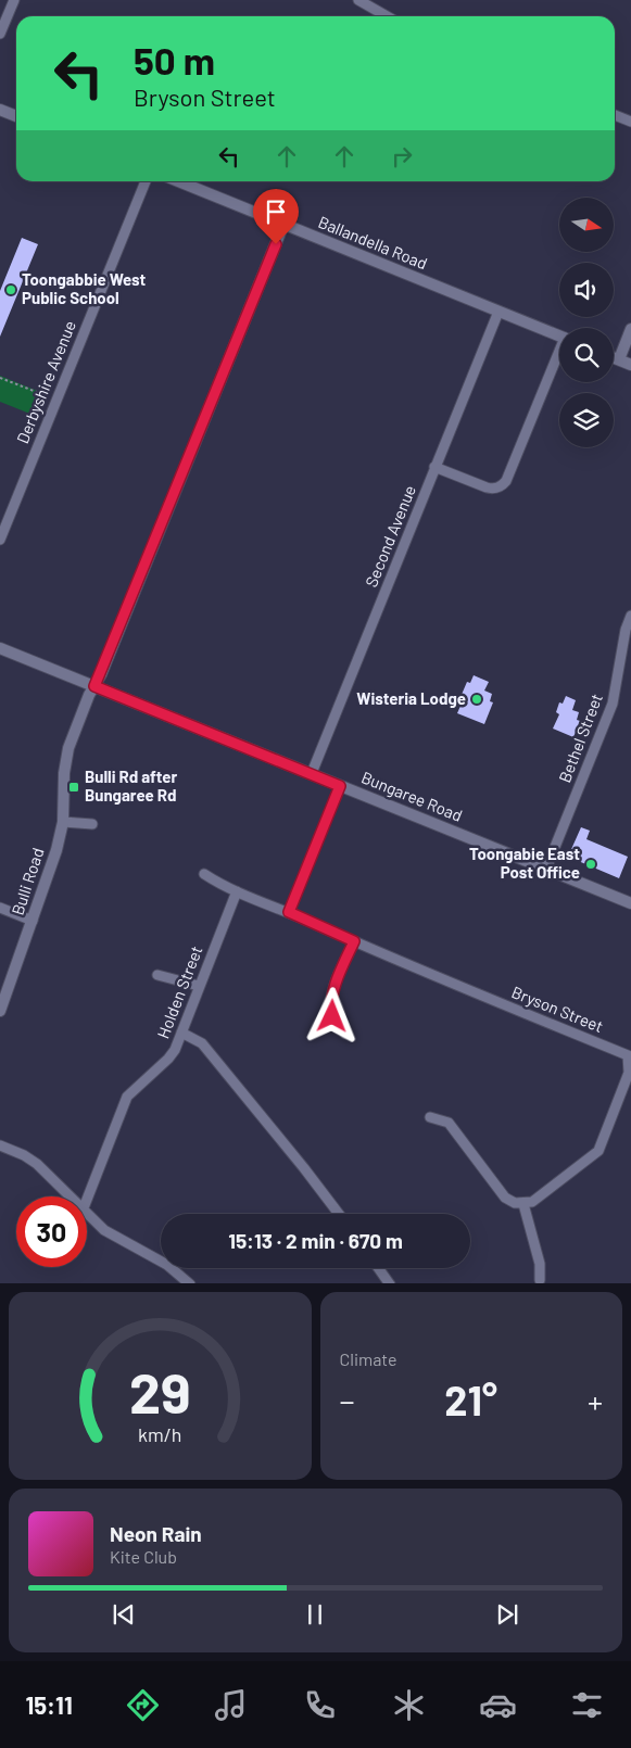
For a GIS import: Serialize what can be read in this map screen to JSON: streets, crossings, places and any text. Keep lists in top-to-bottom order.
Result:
{
  "streets": {
    "street": [
      "Ballandella Road",
      "Derbyshire Avenue",
      "Second Avenue",
      "Bethel Street",
      "Bungaree Road",
      "Bulli Road",
      "Holden Street",
      "Bryson Street"
    ]
  },
  "crossings": [
    ["Ballandella Road", "Second Avenue"],
    ["Ballandella Road", "Bulli Road"],
    ["Second Avenue", "Bungaree Road"],
    ["Bethel Street", "Bungaree Road"],
    ["Bungaree Road", "Bulli Road"],
    ["Holden Street", "Bryson Street"]
  ],
  "places": {
    "other": ["Toongabbie West Public School", "Wisteria Lodge", "Toongabie East Post Office"],
    "transit": ["Bulli Rd after Bungaree Rd"]
  },
  "north": "right",
  "page": {
    "turn": ["50 m", "Bryson Street"],
    "limit": "30",
    "trip": "15:13 · 2 min · 670 m",
    "tile": "Climate",
    "heat": ["−", "21°", "+"],
    "song": ["Neon Rain", "Kite Club"],
    "tabs": "15:11",
    "gauge": ["29", "km/h"]
  }
}
